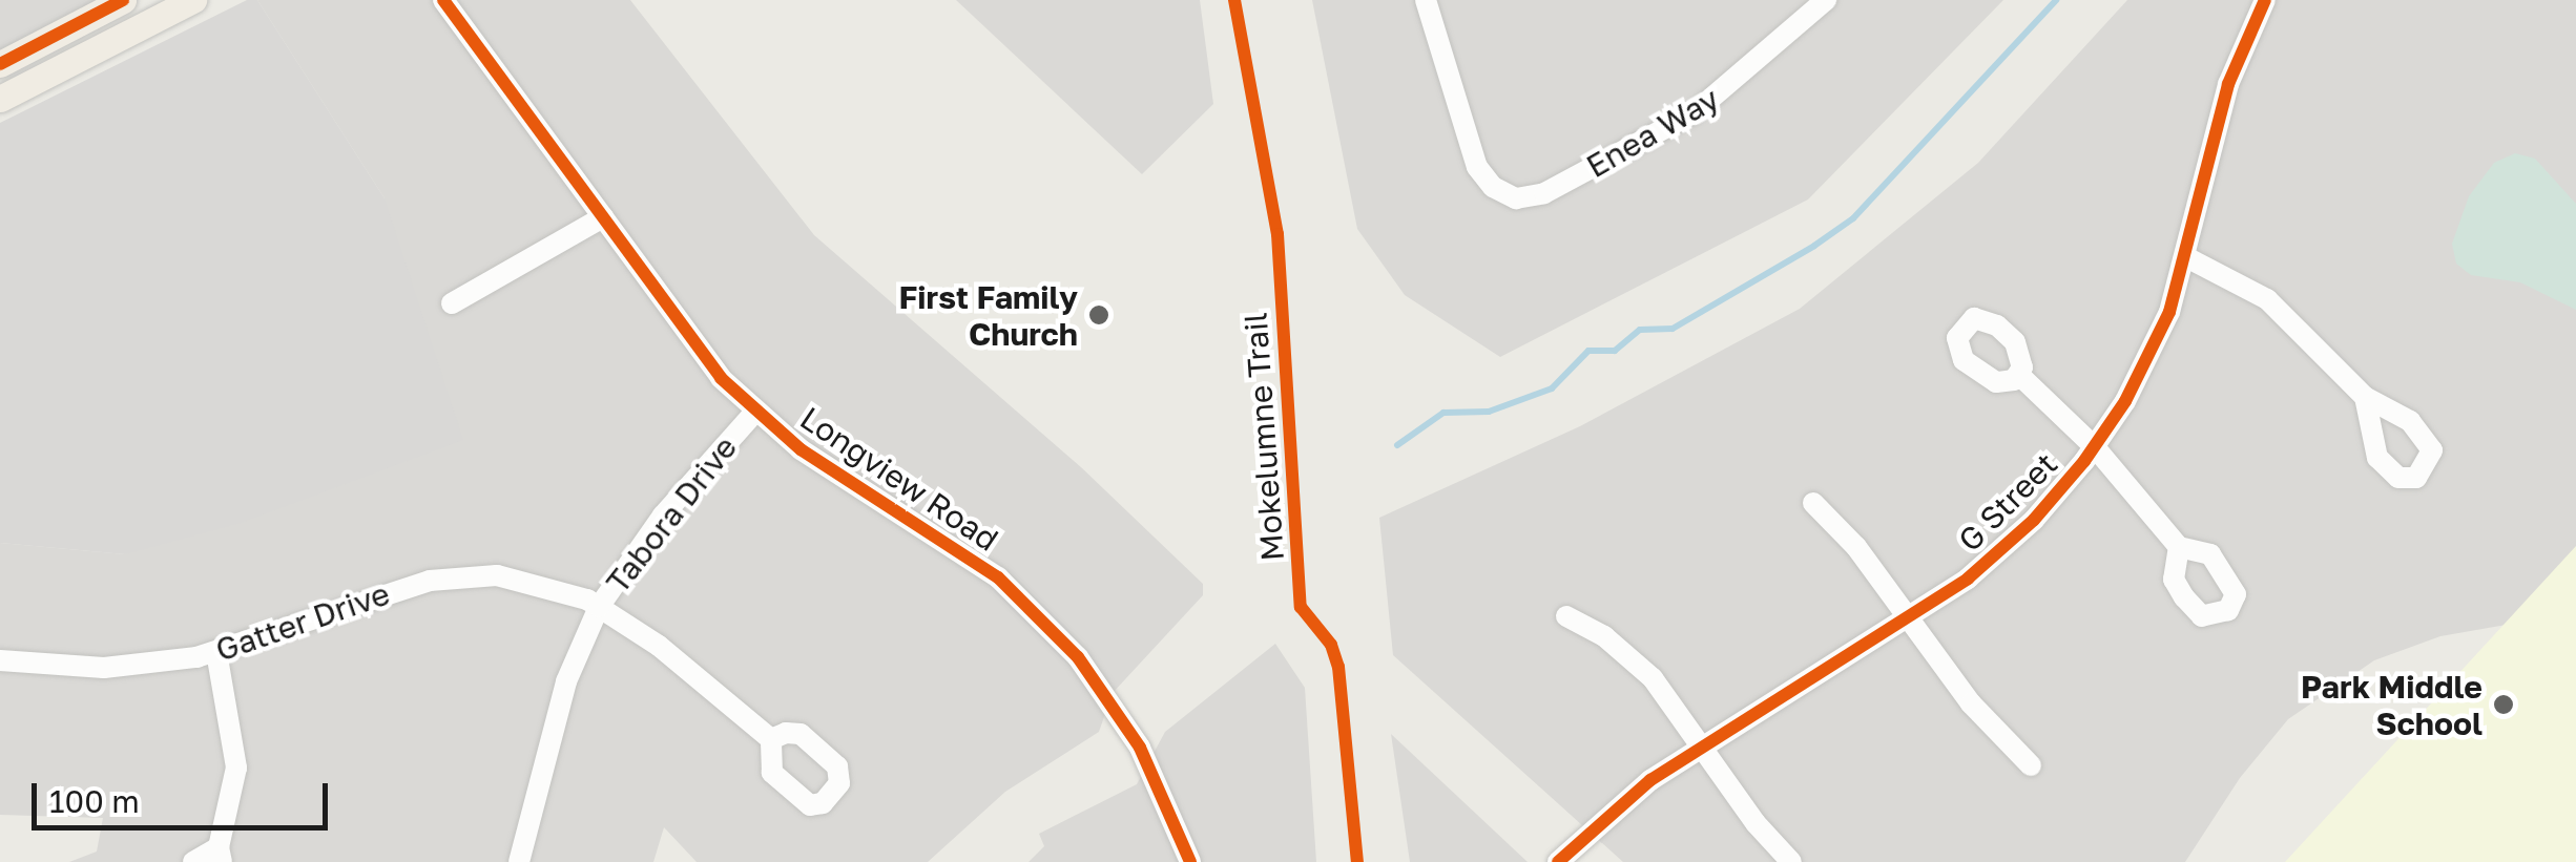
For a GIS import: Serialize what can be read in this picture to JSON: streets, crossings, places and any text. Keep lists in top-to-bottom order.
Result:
{
  "streets": {
    "street": [
      "Enea Way",
      "Longview Road",
      "G Street",
      "Tabora Drive",
      "Gatter Drive"
    ],
    "cycle path": ["Mokelumne Trail"]
  },
  "crossings": [
    ["Longview Road", "Tabora Drive"],
    ["Tabora Drive", "Gatter Drive"]
  ],
  "places": ["First Family Church", "Park Middle School"],
  "scale_bar": "100 m"
}
